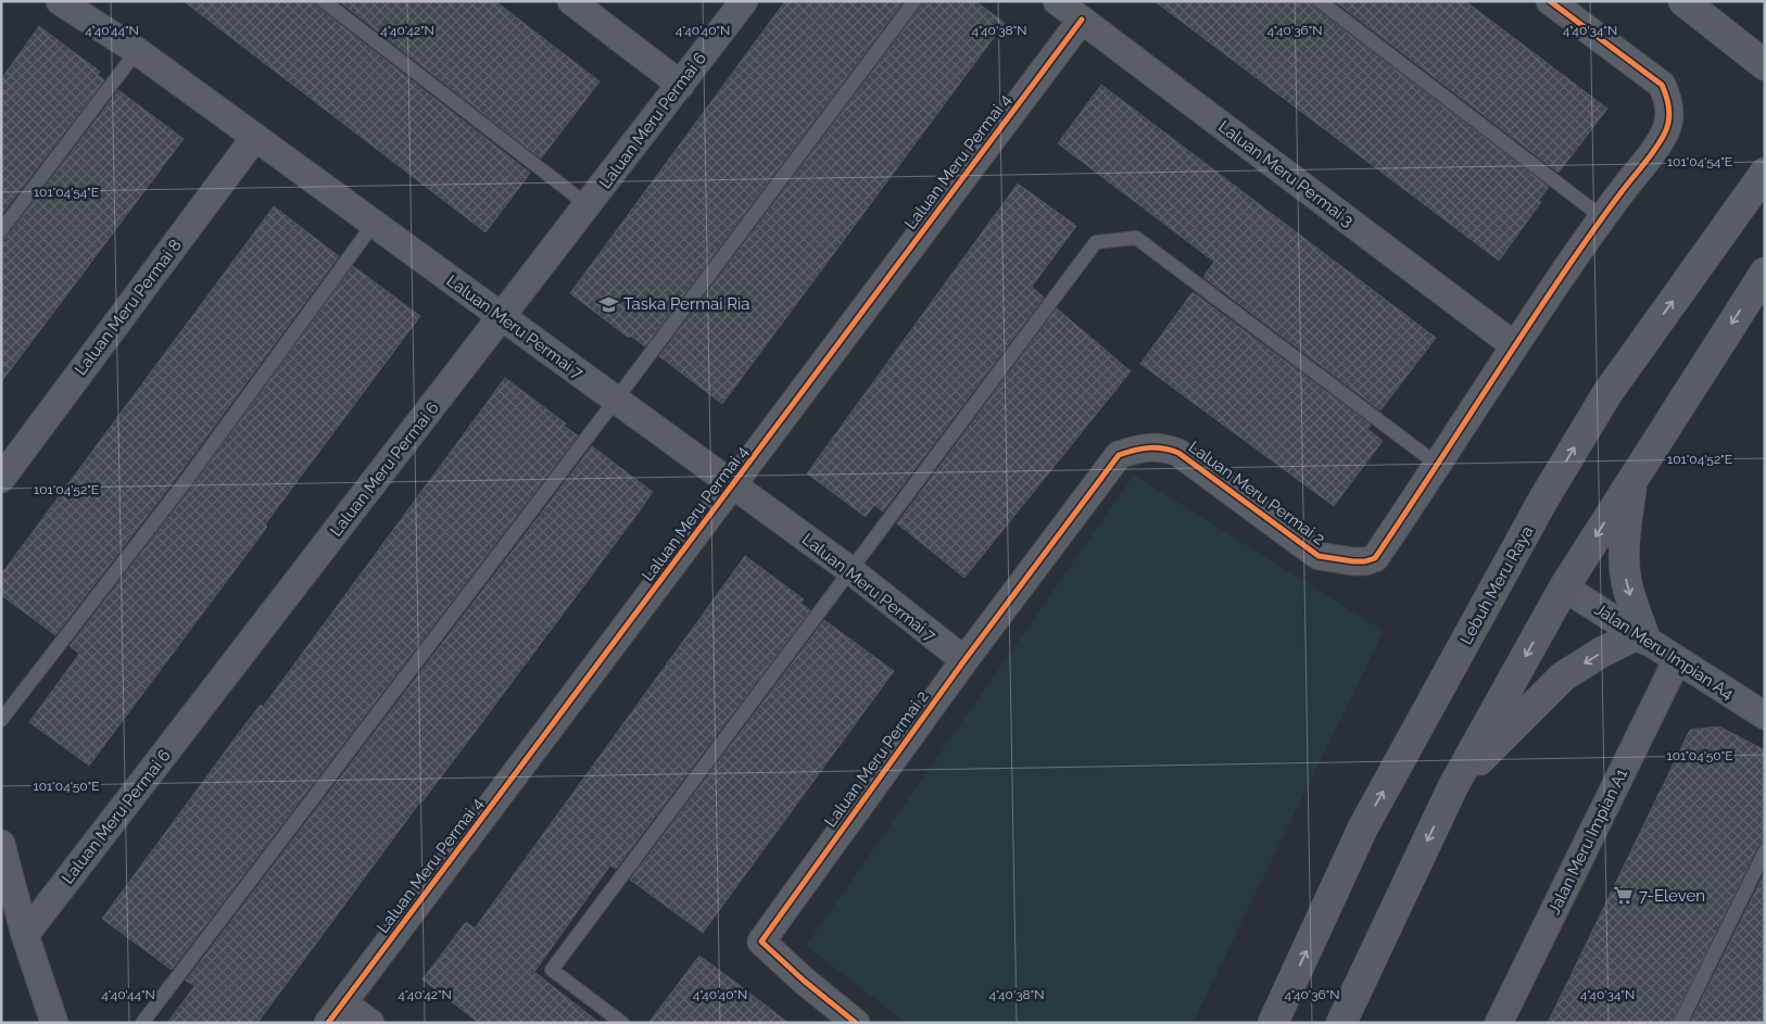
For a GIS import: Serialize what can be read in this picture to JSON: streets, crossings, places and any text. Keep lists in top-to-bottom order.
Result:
{
  "streets": {
    "main road": ["Lebuh Meru Raya"],
    "street": [
      "Laluan Meru Permai 6",
      "Laluan Meru Permai 4",
      "Laluan Meru Permai 3",
      "Laluan Meru Permai 8",
      "Laluan Meru Permai 7",
      "Laluan Meru Permai 2",
      "Jalan Meru Impian A4",
      "Jalan Meru Impian A1"
    ]
  },
  "crossings": [
    ["Laluan Meru Permai 6", "Laluan Meru Permai 7"],
    ["Laluan Meru Permai 4", "Laluan Meru Permai 3"],
    ["Laluan Meru Permai 4", "Laluan Meru Permai 7"],
    ["Laluan Meru Permai 3", "Laluan Meru Permai 2"],
    ["Laluan Meru Permai 8", "Laluan Meru Permai 7"],
    ["Laluan Meru Permai 7", "Laluan Meru Permai 2"],
    ["Jalan Meru Impian A4", "Jalan Meru Impian A1"]
  ],
  "places": {
    "school or university": ["Taska Permai Ria"],
    "supermarket": ["7-Eleven"]
  },
  "coordinates": [
    "4°40'44\"N",
    "4°40'42\"N",
    "4°40'40\"N",
    "4°40'38\"N",
    "4°40'36\"N",
    "4°40'34\"N",
    "101°04'54\"E",
    "101°04'52\"E",
    "101°04'50\"E"
  ]
}
